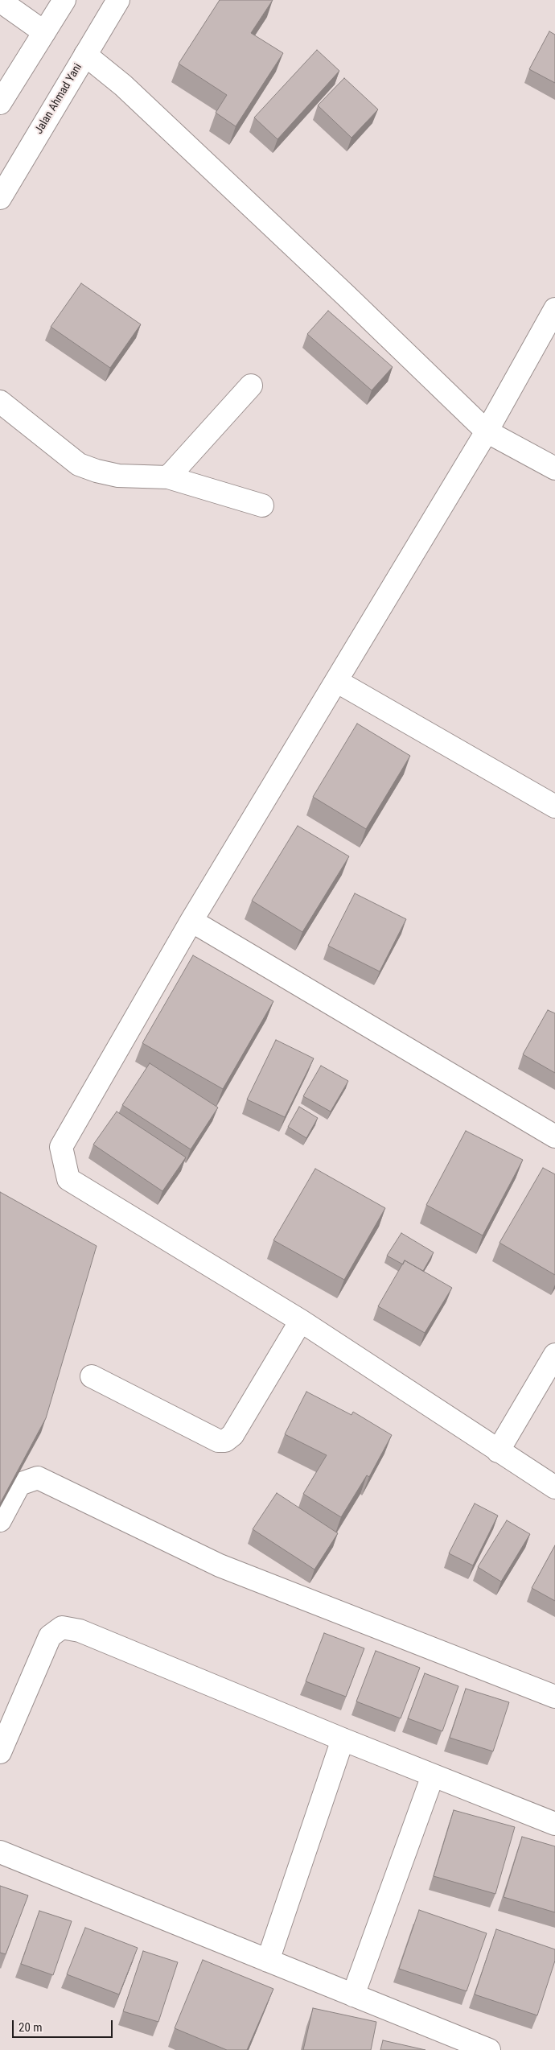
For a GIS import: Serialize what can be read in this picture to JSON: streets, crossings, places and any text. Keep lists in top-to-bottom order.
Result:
{
  "streets": {
    "main road": ["Jalan Ahmad Yani"]
  },
  "scale_bar": "20 m"
}
